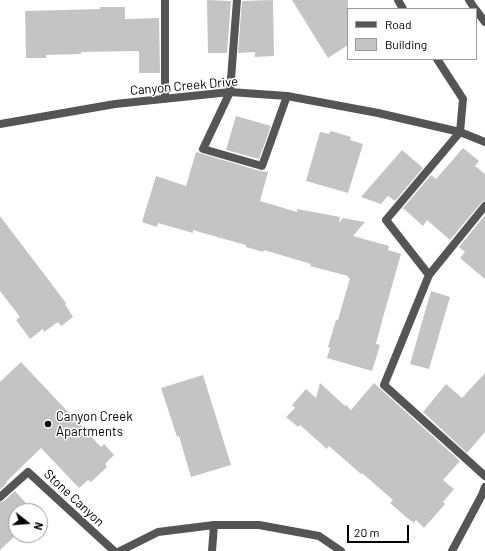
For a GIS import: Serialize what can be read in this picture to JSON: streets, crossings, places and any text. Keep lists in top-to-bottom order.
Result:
{
  "streets": {
    "street": ["Canyon Creek Drive", "Stone Canyon"]
  },
  "places": ["Canyon Creek Apartments"],
  "legend": ["Road", "Building"],
  "scale_bar": "20 m",
  "north": "right"
}
